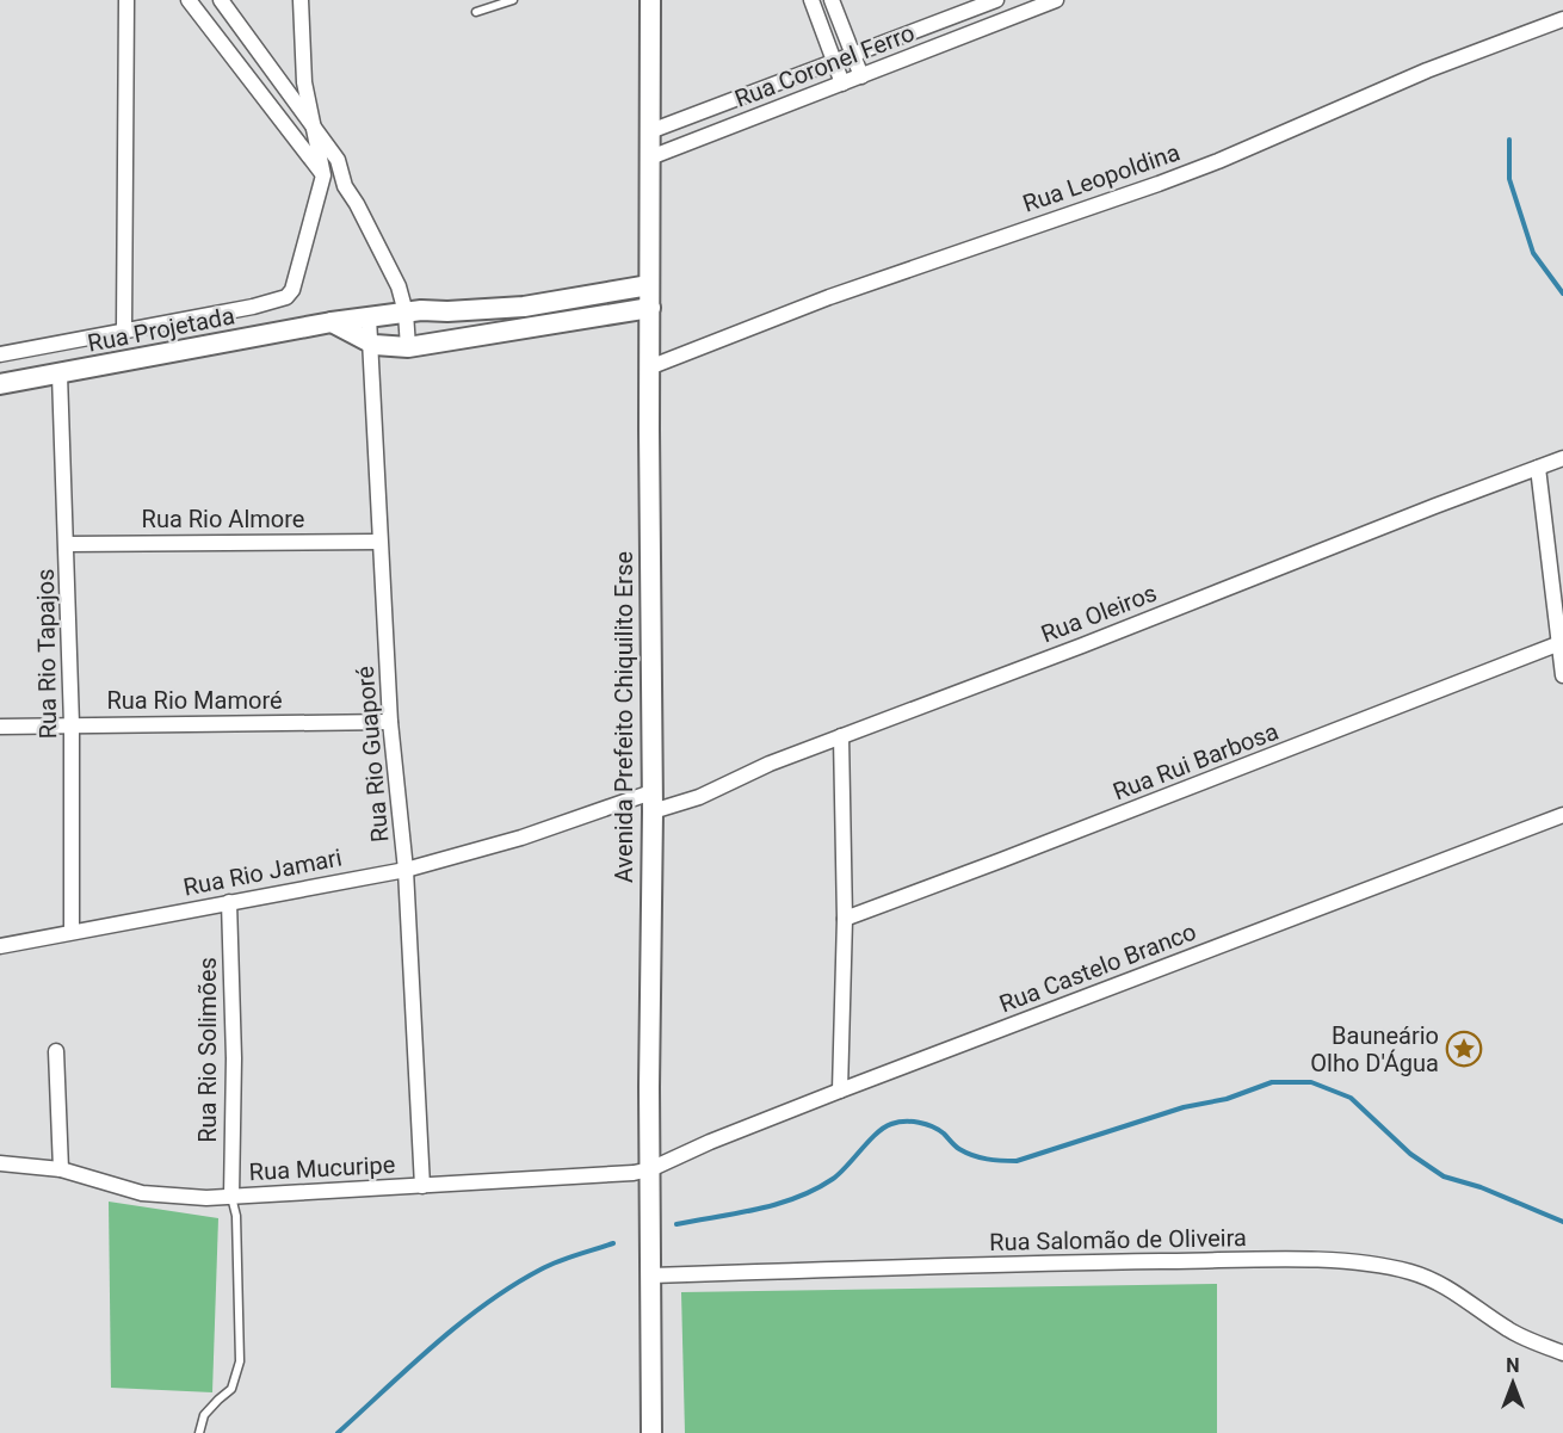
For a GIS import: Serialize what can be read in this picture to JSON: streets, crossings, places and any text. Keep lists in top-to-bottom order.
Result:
{
  "streets": {
    "street": [
      "Rua Coronel Ferro",
      "Rua Leopoldina",
      "Rua Projetada",
      "Rua Rio Almore",
      "Rua Oleiros",
      "Rua Rio Tapajos",
      "Rua Rio Mamoré",
      "Avenida Prefeito Chiquilito Erse",
      "Rua Rio Guaporé",
      "Rua Rui Barbosa",
      "Rua Rio Jamari",
      "Rua Castelo Branco",
      "Rua Rio Solimões",
      "Rua Mucuripe",
      "Rua Salomão de Oliveira"
    ]
  },
  "crossings": [
    ["Rua Coronel Ferro", "Avenida Prefeito Chiquilito Erse"],
    ["Rua Leopoldina", "Avenida Prefeito Chiquilito Erse"],
    ["Rua Projetada", "Rua Rio Tapajos"],
    ["Rua Projetada", "Avenida Prefeito Chiquilito Erse"],
    ["Rua Projetada", "Rua Rio Guaporé"],
    ["Rua Rio Almore", "Rua Rio Tapajos"],
    ["Rua Rio Almore", "Rua Rio Guaporé"],
    ["Rua Oleiros", "Avenida Prefeito Chiquilito Erse"],
    ["Rua Oleiros", "Rua Rio Jamari"],
    ["Rua Rio Tapajos", "Rua Rio Mamoré"],
    ["Rua Rio Tapajos", "Rua Rio Jamari"],
    ["Rua Rio Mamoré", "Rua Rio Guaporé"],
    ["Avenida Prefeito Chiquilito Erse", "Rua Rio Jamari"],
    ["Avenida Prefeito Chiquilito Erse", "Rua Castelo Branco"],
    ["Avenida Prefeito Chiquilito Erse", "Rua Mucuripe"],
    ["Avenida Prefeito Chiquilito Erse", "Rua Salomão de Oliveira"],
    ["Rua Rio Guaporé", "Rua Rio Jamari"],
    ["Rua Rio Guaporé", "Rua Mucuripe"],
    ["Rua Rio Jamari", "Rua Rio Solimões"],
    ["Rua Castelo Branco", "Rua Mucuripe"],
    ["Rua Rio Solimões", "Rua Mucuripe"]
  ],
  "places": {
    "place": ["Bauneário Olho D'Água"]
  },
  "north": "top"
}
